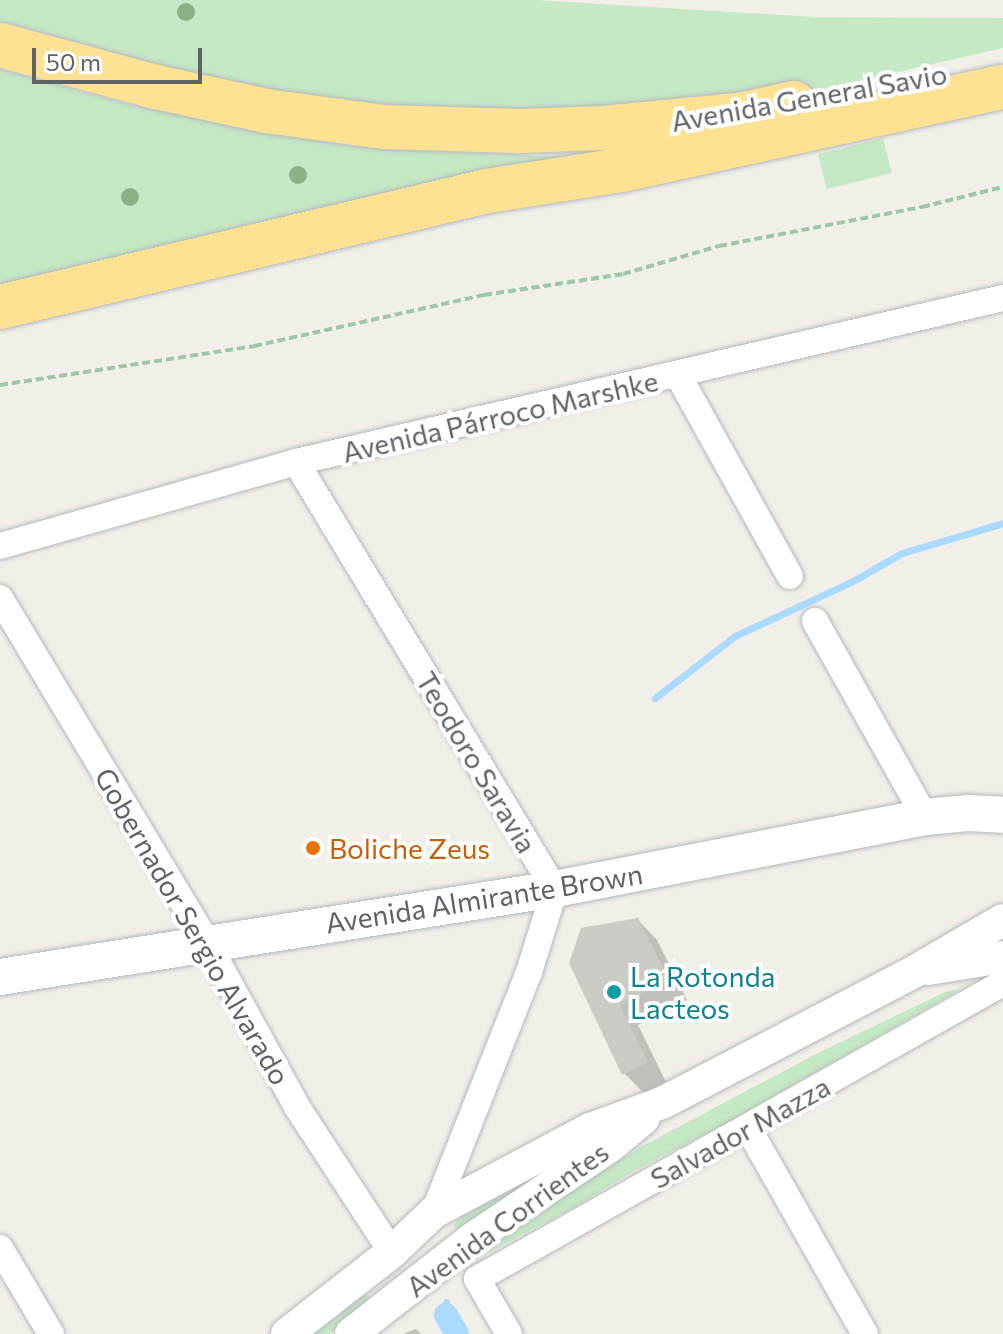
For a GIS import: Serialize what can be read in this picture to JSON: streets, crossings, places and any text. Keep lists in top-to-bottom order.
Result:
{
  "streets": {
    "highway": ["Avenida General Savio"],
    "main road": ["Avenida Almirante Brown"],
    "street": [
      "Avenida Párroco Marshke",
      "Teodoro Saravia",
      "Gobernador Sergio Alvarado",
      "Salvador Mazza",
      "Avenida Corrientes"
    ]
  },
  "crossings": [
    ["Avenida Párroco Marshke", "Teodoro Saravia"],
    ["Teodoro Saravia", "Avenida Almirante Brown"],
    ["Avenida Almirante Brown", "Gobernador Sergio Alvarado"],
    ["Gobernador Sergio Alvarado", "Avenida Corrientes"]
  ],
  "places": ["Boliche Zeus", "La Rotonda Lacteos"],
  "scale_bar": "50 m"
}
